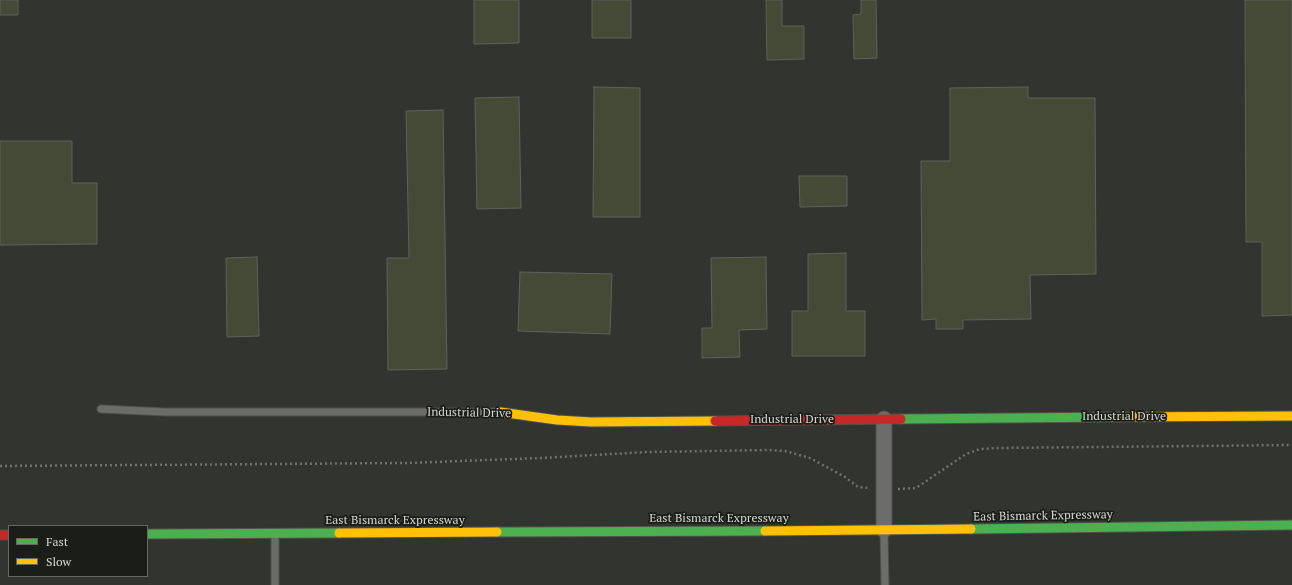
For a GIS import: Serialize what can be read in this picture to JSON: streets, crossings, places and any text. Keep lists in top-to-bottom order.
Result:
{
  "streets": {
    "main road": ["Industrial Drive", "East Bismarck Expressway"]
  },
  "legend": ["Fast", "Slow"]
}
